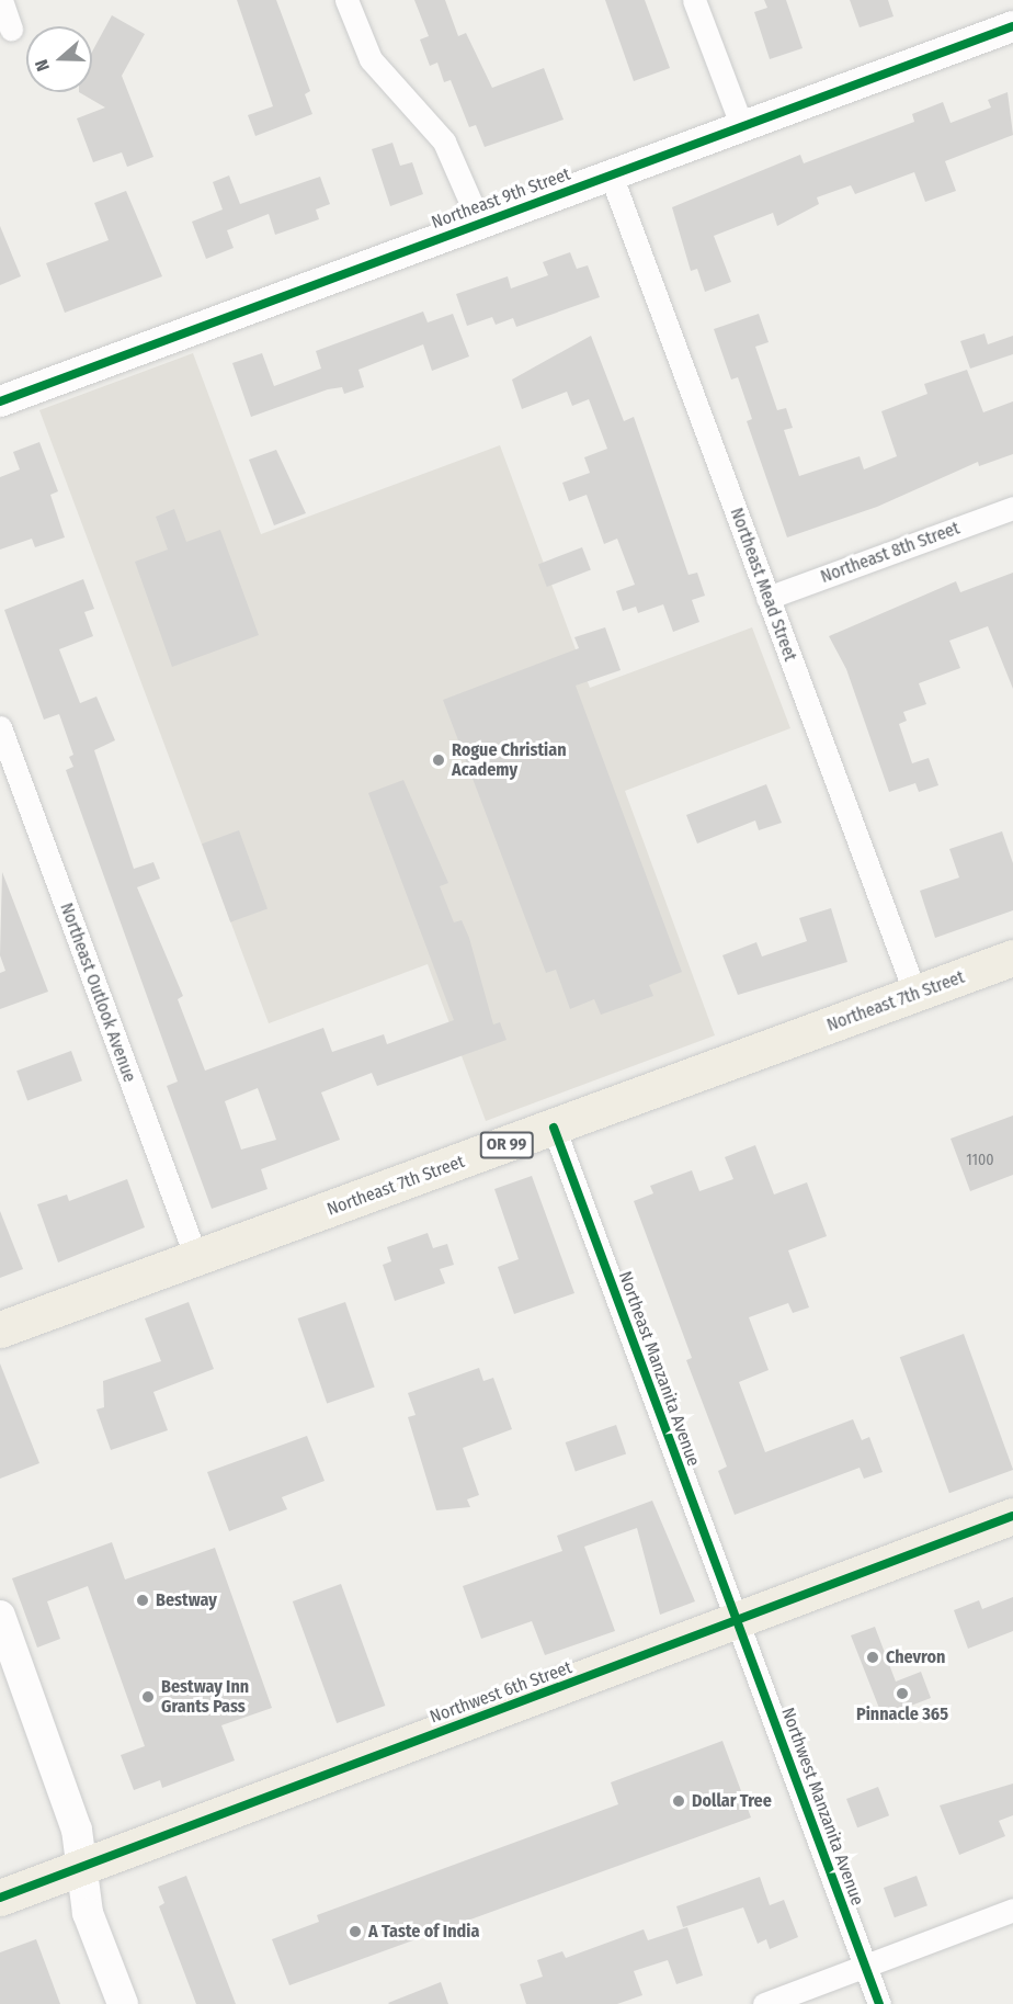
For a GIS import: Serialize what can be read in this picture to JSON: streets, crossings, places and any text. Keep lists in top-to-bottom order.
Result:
{
  "streets": {
    "highway": ["Northeast 7th Street", "OR 99", "Northwest 6th Street"],
    "street": [
      "Northeast 9th Street",
      "Northeast 8th Street",
      "Northeast Mead Street",
      "Northeast Outlook Avenue",
      "Northeast Manzanita Avenue",
      "Northwest Manzanita Avenue"
    ]
  },
  "crossings": [
    ["Northeast 9th Street", "Northeast Mead Street"],
    ["Northeast 8th Street", "Northeast Mead Street"],
    ["Northeast Mead Street", "Northeast 7th Street"],
    ["Northeast Outlook Avenue", "Northeast 7th Street"],
    ["Northeast 7th Street", "Northeast Manzanita Avenue"],
    ["Northeast Manzanita Avenue", "Northwest 6th Street"],
    ["Northeast Manzanita Avenue", "Northwest Manzanita Avenue"],
    ["Northwest 6th Street", "Northwest Manzanita Avenue"]
  ],
  "places": [
    "Rogue Christian Academy",
    "Bestway",
    "Chevron",
    "Pinnacle 365",
    "Bestway Inn Grants Pass",
    "Dollar Tree",
    "A Taste of India"
  ],
  "house_numbers": ["1100"],
  "north": "left"
}
